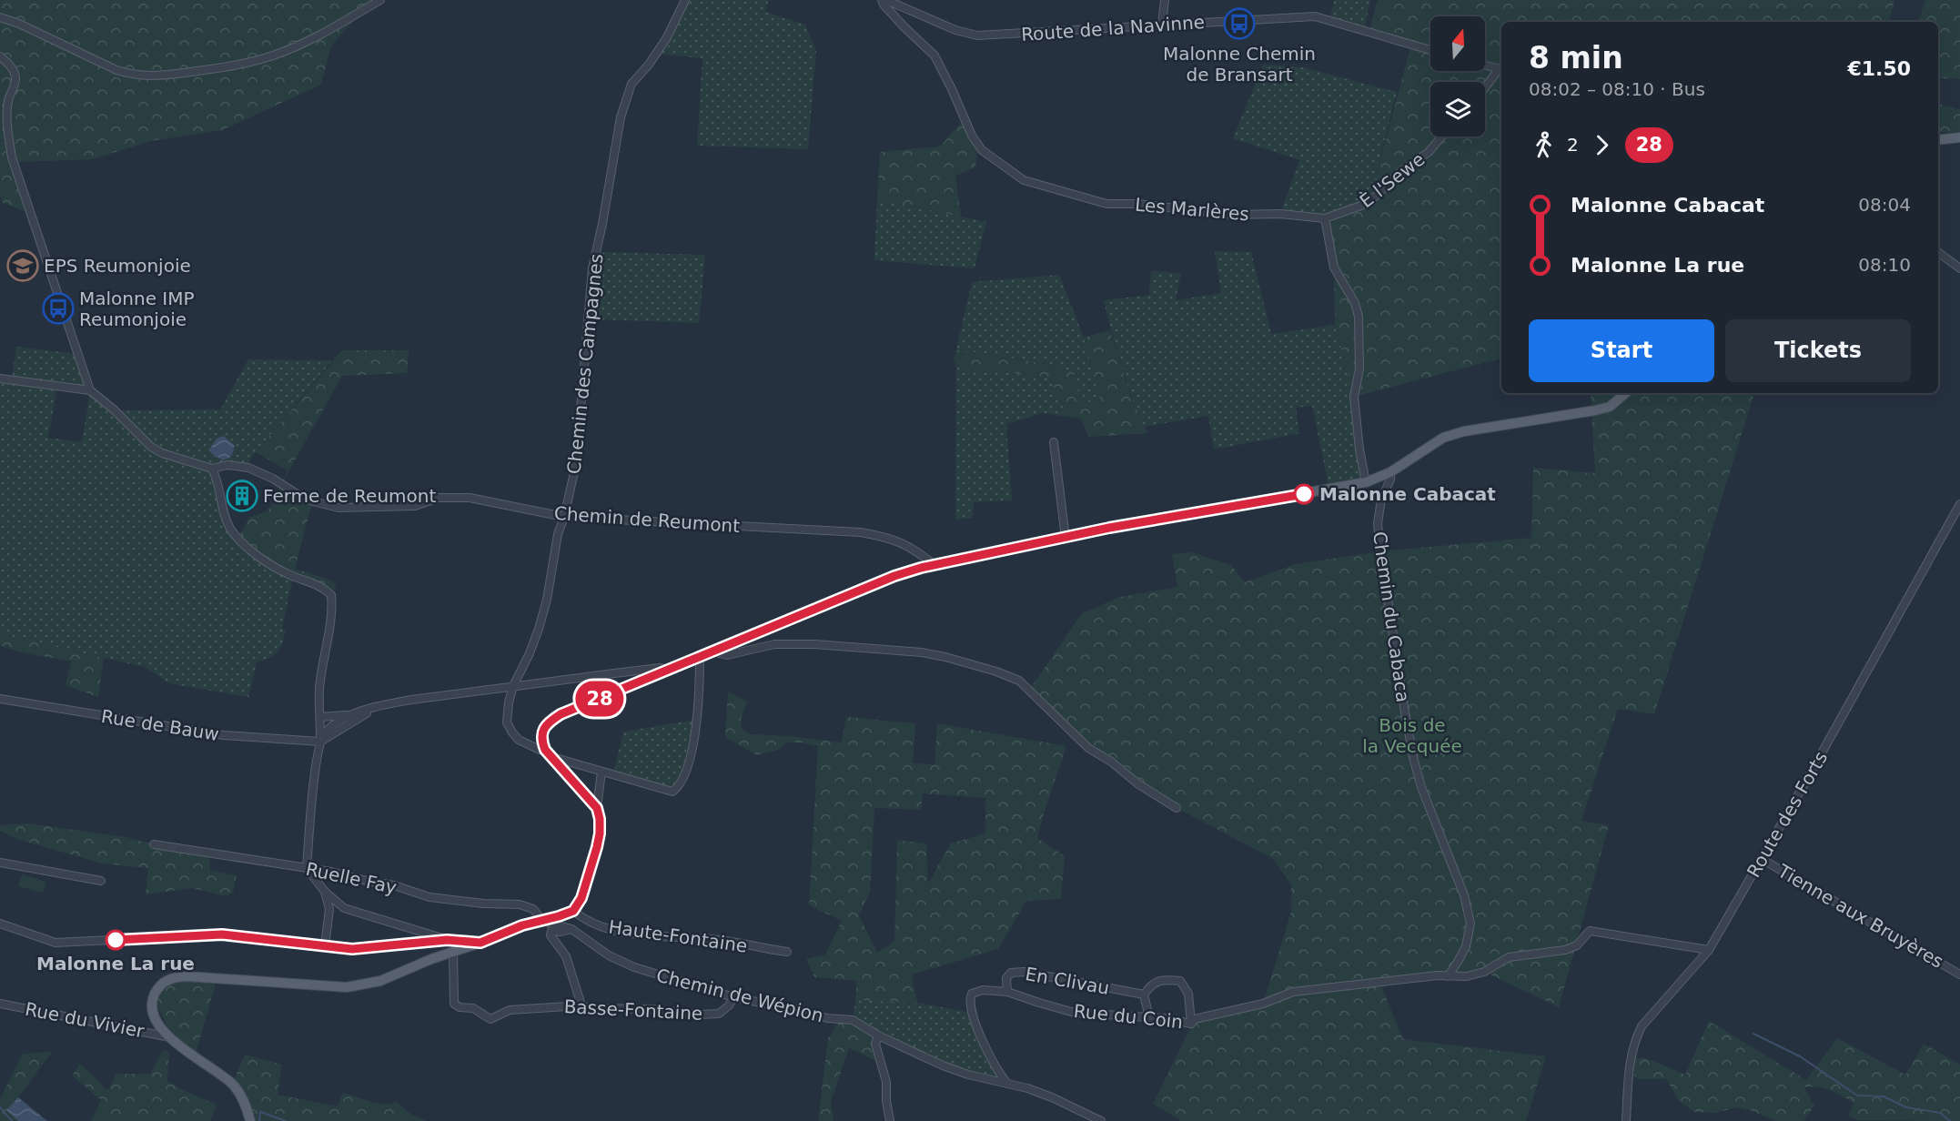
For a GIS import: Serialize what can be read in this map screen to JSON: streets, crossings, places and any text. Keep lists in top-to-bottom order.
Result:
{
  "streets": {
    "street": [
      "Route de la Navinne",
      "È l'Sewe",
      "Les Marlères",
      "Chemin des Campagnes",
      "Chemin de Reumont",
      "Chemin du Cabaca",
      "Rue de Bauw",
      "Route des Forts",
      "Ruelle Fay",
      "Tienne aux Bruyères",
      "Haute-Fontaine",
      "En Clivau",
      "Chemin de Wépion",
      "Basse-Fontaine",
      "Rue du Coin",
      "Rue du Vivier"
    ]
  },
  "crossings": [
    ["È l'Sewe", "Les Marlères"],
    ["Chemin des Campagnes", "Chemin de Reumont"],
    ["Chemin du Cabaca", "Rue du Coin"],
    ["Route des Forts", "Tienne aux Bruyères"],
    ["Route des Forts", "Rue du Coin"],
    ["Ruelle Fay", "Chemin de Wépion"],
    ["En Clivau", "Rue du Coin"],
    ["Chemin de Wépion", "Basse-Fontaine"]
  ],
  "parks": ["Bois de la Vecquée"],
  "places": {
    "bus stop": ["Malonne Chemin de Bransart", "Malonne IMP Reumonjoie"],
    "school or university": ["EPS Reumonjoie"],
    "other": ["Malonne Cabacat", "Malonne La rue"],
    "building": ["Ferme de Reumont"]
  },
  "lines": ["bus line 28"],
  "north": "top",
  "page": {
    "on_map": "28",
    "heading": ["8 min", "08:02 – 08:10 · Bus", "€1.50"],
    "legs": ["2", "28"],
    "list": [
      {
        "name": "Malonne Cabacat",
        "value": "08:04"
      },
      {
        "name": "Malonne La rue",
        "value": "08:10"
      }
    ],
    "buttons": ["Start", "Tickets"]
  }
}
